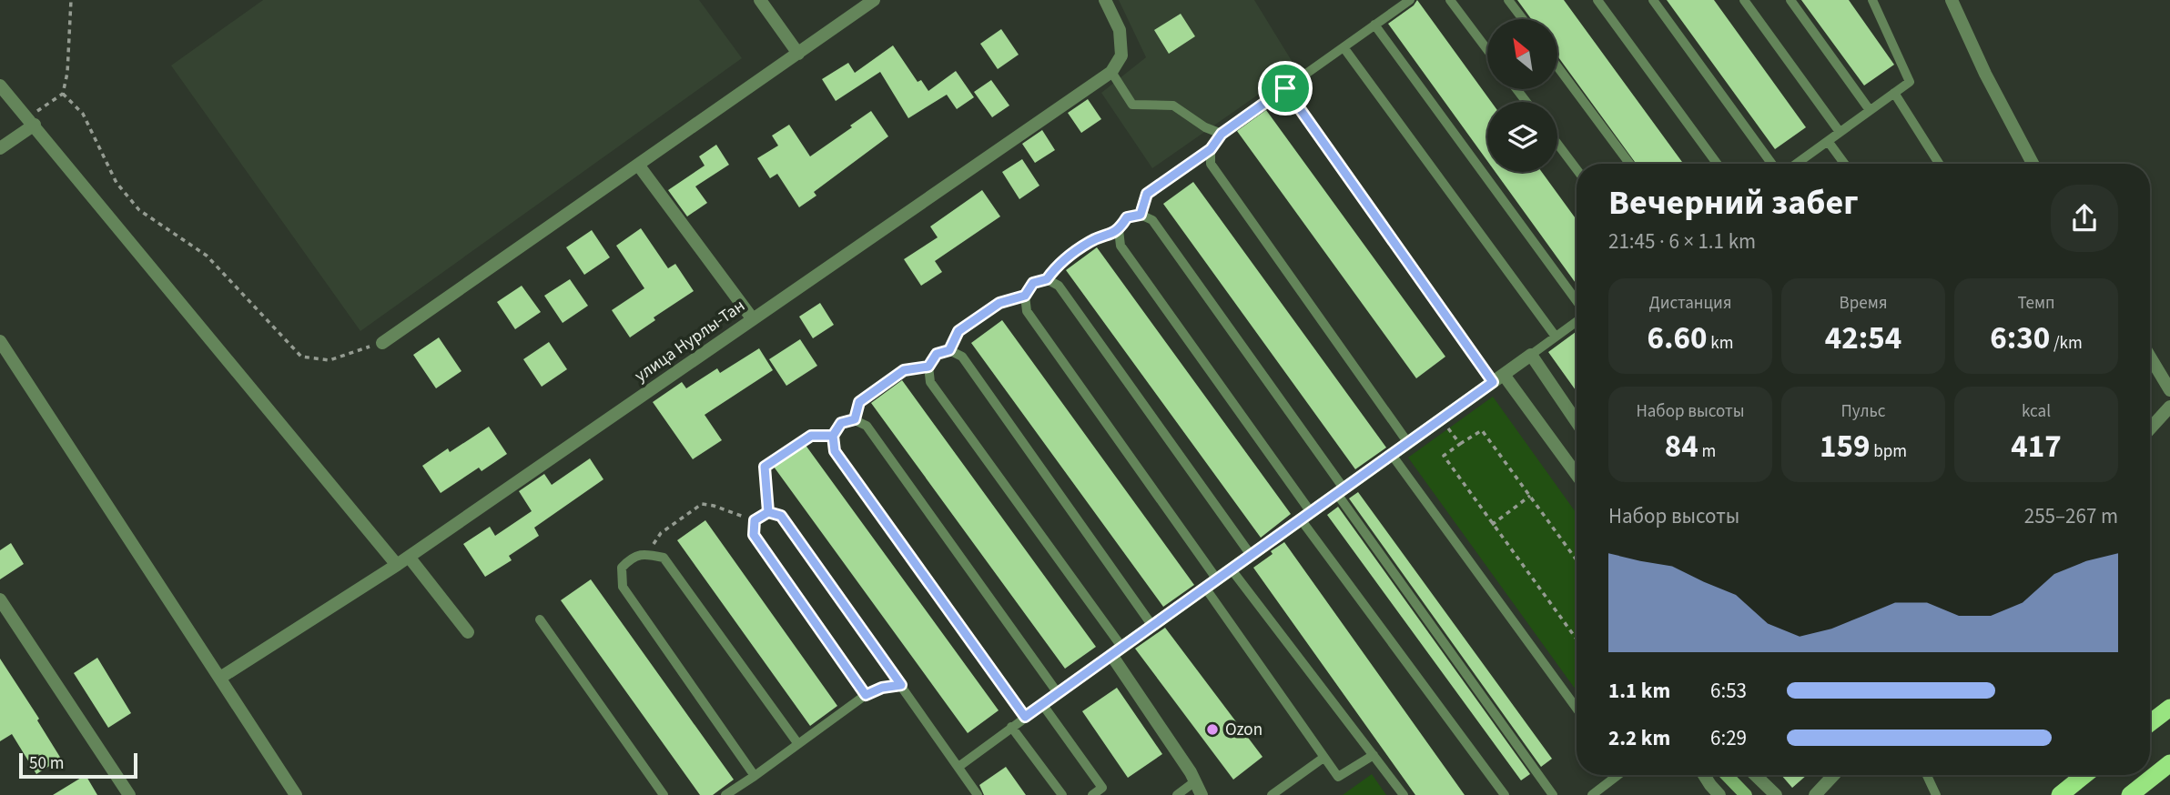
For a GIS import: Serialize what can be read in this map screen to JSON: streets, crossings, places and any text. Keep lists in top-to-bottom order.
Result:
{
  "streets": {
    "street": ["улица Нурлы-Тан"]
  },
  "places": ["Ozon"],
  "scale_bar": "50 m",
  "north": "top left",
  "page": {
    "heading": ["Вечерний забег", "21:45 · 6 × 1.1 km"],
    "stats": [
      ["Дистанция", "6.60 km"],
      ["Время", "42:54"],
      ["Темп", "6:30 /km"],
      ["Набор высоты", "84 m"],
      ["Пульс", "159 bpm"],
      ["kcal", "417"]
    ],
    "chart": ["Набор высоты", "255–267 m"],
    "list": [
      {
        "name": "1.1 km",
        "note": "6:53"
      },
      {
        "name": "2.2 km",
        "note": "6:29"
      }
    ],
    "scale": "50 m"
  }
}
